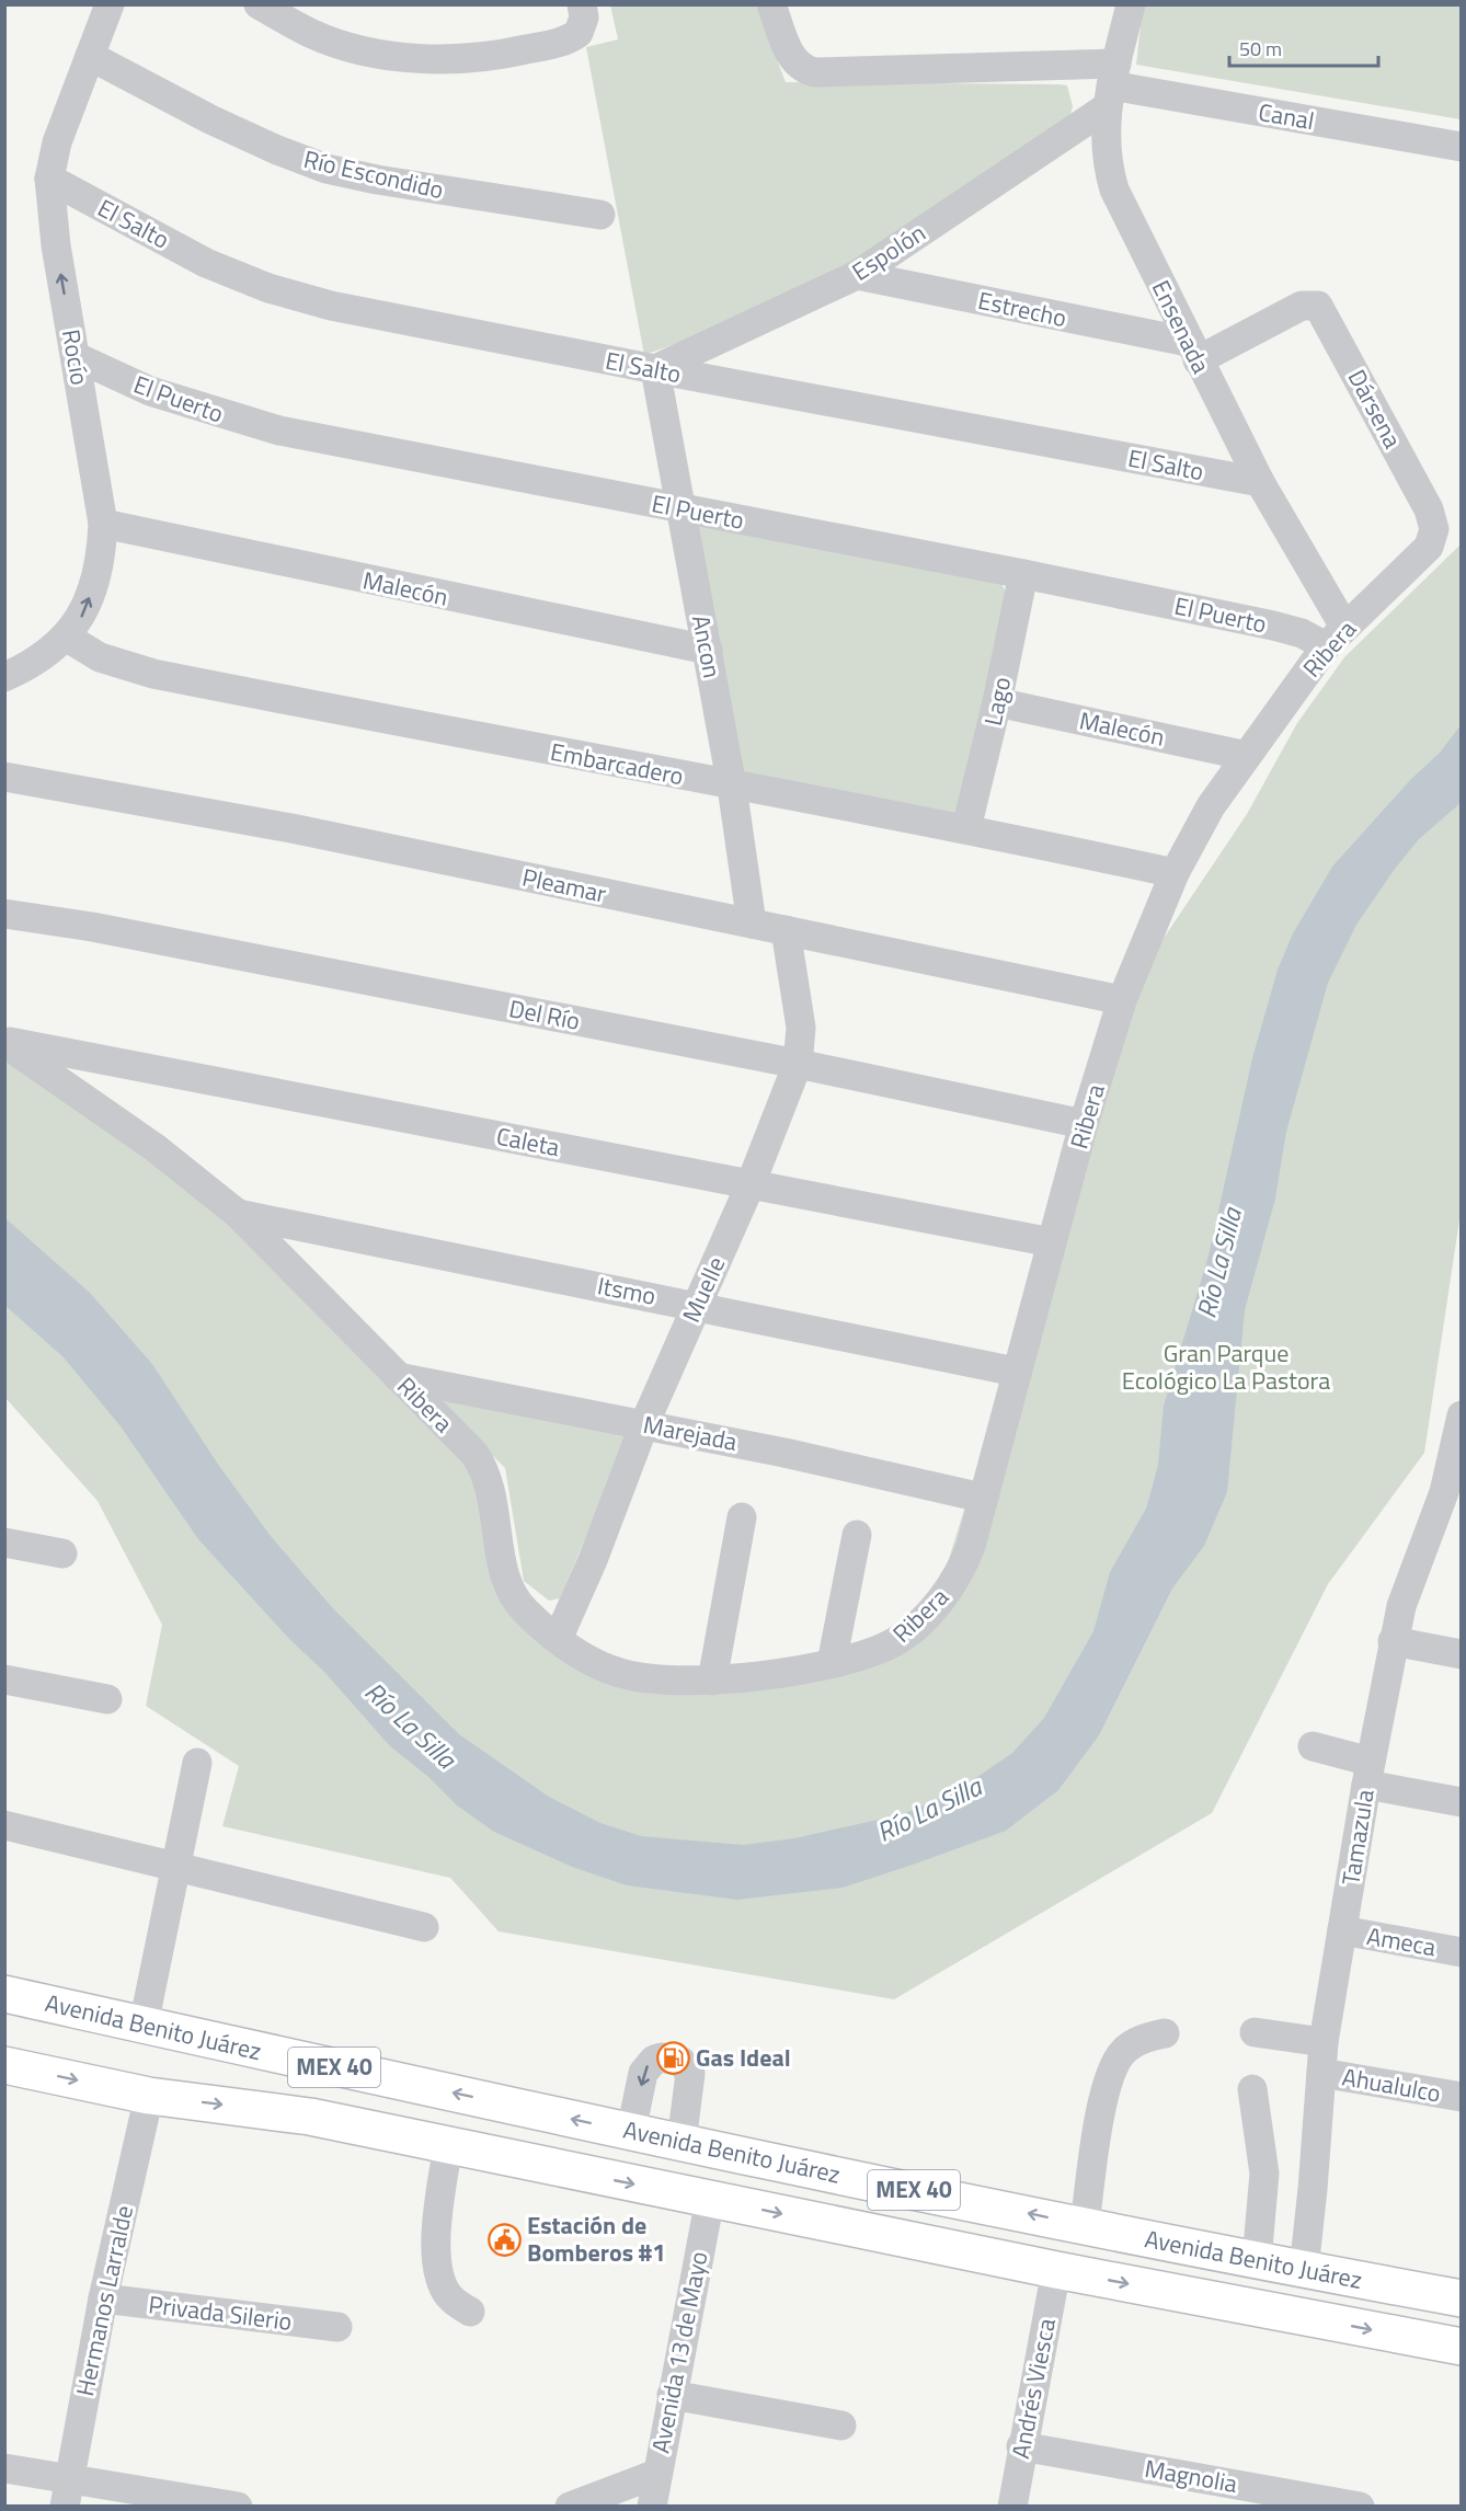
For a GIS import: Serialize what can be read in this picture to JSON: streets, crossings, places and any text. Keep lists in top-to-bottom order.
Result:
{
  "streets": {
    "main road": ["Avenida Benito Juárez", "MEX 40"],
    "street": [
      "Canal",
      "Río Escondido",
      "El Salto",
      "Espolón",
      "Estrecho",
      "Ensenada",
      "Rocío",
      "El Puerto",
      "Dársena",
      "Malecón",
      "Ancon",
      "Ribera",
      "Lago",
      "Embarcadero",
      "Pleamar",
      "Del Río",
      "Caleta",
      "Muelle",
      "Itsmo",
      "Marejada",
      "Tamazula",
      "Ameca",
      "Ahualulco",
      "Hermanos Larralde",
      "Privada Silerio",
      "Avenida 13 de Mayo",
      "Andrés Viesca",
      "Magnolia"
    ]
  },
  "crossings": [
    ["Canal", "Espolón"],
    ["Canal", "Ensenada"],
    ["Río Escondido", "Rocío"],
    ["El Salto", "Espolón"],
    ["El Salto", "Ensenada"],
    ["El Salto", "Rocío"],
    ["El Salto", "Ancon"],
    ["Espolón", "Estrecho"],
    ["Espolón", "Ensenada"],
    ["Espolón", "Ancon"],
    ["Estrecho", "Ensenada"],
    ["Estrecho", "Dársena"],
    ["Ensenada", "El Puerto"],
    ["Ensenada", "Dársena"],
    ["Ensenada", "Ribera"],
    ["Rocío", "El Puerto"],
    ["Rocío", "Malecón"],
    ["Rocío", "Embarcadero"],
    ["El Puerto", "Ancon"],
    ["El Puerto", "Ribera"],
    ["El Puerto", "Lago"],
    ["Dársena", "Ribera"],
    ["Malecón", "Ancon"],
    ["Malecón", "Ribera"],
    ["Malecón", "Lago"],
    ["Ancon", "Embarcadero"],
    ["Ancon", "Pleamar"],
    ["Ribera", "Embarcadero"],
    ["Ribera", "Pleamar"],
    ["Ribera", "Del Río"],
    ["Ribera", "Caleta"],
    ["Ribera", "Muelle"],
    ["Ribera", "Itsmo"],
    ["Ribera", "Marejada"],
    ["Lago", "Embarcadero"],
    ["Pleamar", "Muelle"],
    ["Del Río", "Muelle"],
    ["Caleta", "Muelle"],
    ["Muelle", "Itsmo"],
    ["Muelle", "Marejada"],
    ["Tamazula", "Ameca"],
    ["Tamazula", "Avenida Benito Juárez"],
    ["Tamazula", "Ahualulco"],
    ["Avenida Benito Juárez", "Hermanos Larralde"],
    ["Avenida Benito Juárez", "Avenida 13 de Mayo"],
    ["Avenida Benito Juárez", "Andrés Viesca"],
    ["Hermanos Larralde", "Privada Silerio"],
    ["Andrés Viesca", "Magnolia"]
  ],
  "one_way": ["Rocío"],
  "water": ["Río La Silla"],
  "parks": ["Gran Parque Ecológico La Pastora"],
  "places": {
    "fuel station": ["Gas Ideal"],
    "public building": ["Estación de Bomberos #1"]
  },
  "scale_bar": "50 m"
}
